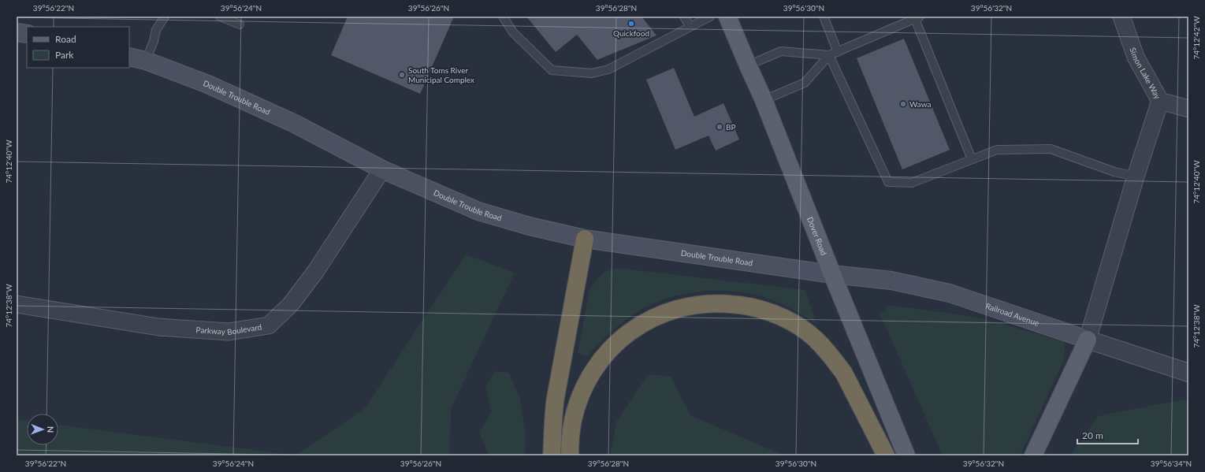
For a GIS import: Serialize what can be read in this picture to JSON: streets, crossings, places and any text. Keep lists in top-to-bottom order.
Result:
{
  "streets": {
    "main road": ["Double Trouble Road", "Dover Road", "Railroad Avenue"],
    "street": ["Simon Lake Way", "Parkway Boulevard"]
  },
  "crossings": [
    ["Double Trouble Road", "Dover Road"],
    ["Double Trouble Road", "Railroad Avenue"],
    ["Double Trouble Road", "Parkway Boulevard"],
    ["Dover Road", "Railroad Avenue"]
  ],
  "places": [
    "Quickfood",
    "South Toms River Municipal Complex",
    "Wawa",
    "BP"
  ],
  "legend": ["Road", "Park"],
  "scale_bar": "20 m",
  "north": "right",
  "coordinates": [
    "39°56'22\"N",
    "39°56'24\"N",
    "39°56'26\"N",
    "39°56'28\"N",
    "39°56'30\"N",
    "39°56'32\"N",
    "74°12'42\"W",
    "74°12'40\"W",
    "74°12'38\"W",
    "39°56'34\"N"
  ]
}
